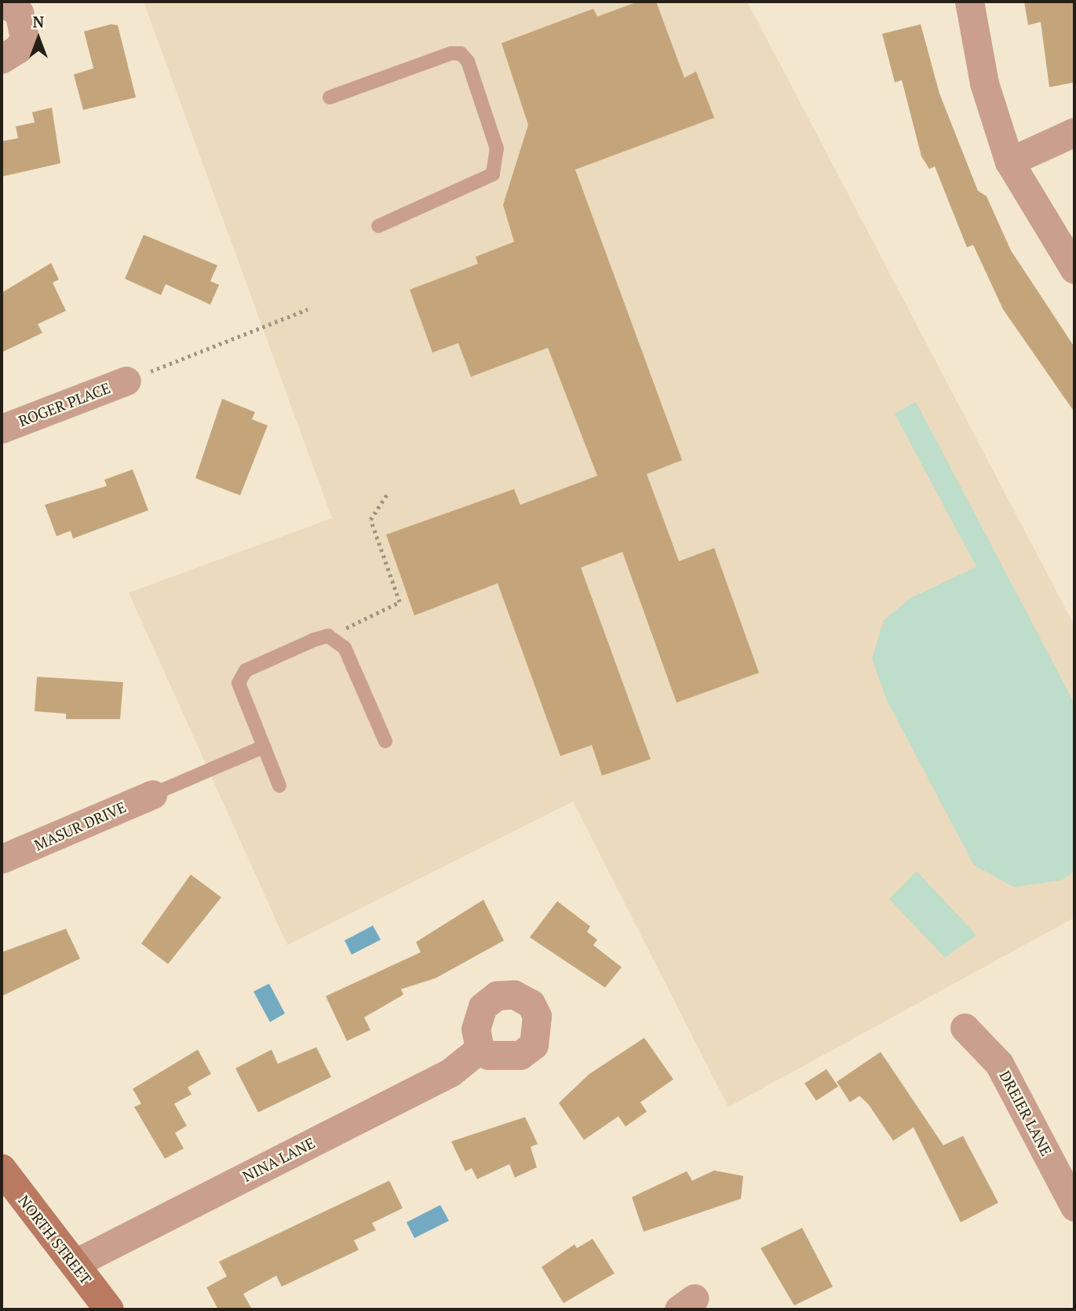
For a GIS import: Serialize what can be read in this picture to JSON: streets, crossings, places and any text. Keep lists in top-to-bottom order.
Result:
{
  "streets": {
    "main road": ["NORTH STREET"],
    "street": [
      "ROGER PLACE",
      "MASUR DRIVE",
      "DREIER LANE",
      "NINA LANE"
    ]
  },
  "crossings": [
    ["NINA LANE", "NORTH STREET"]
  ],
  "north": "top"
}
